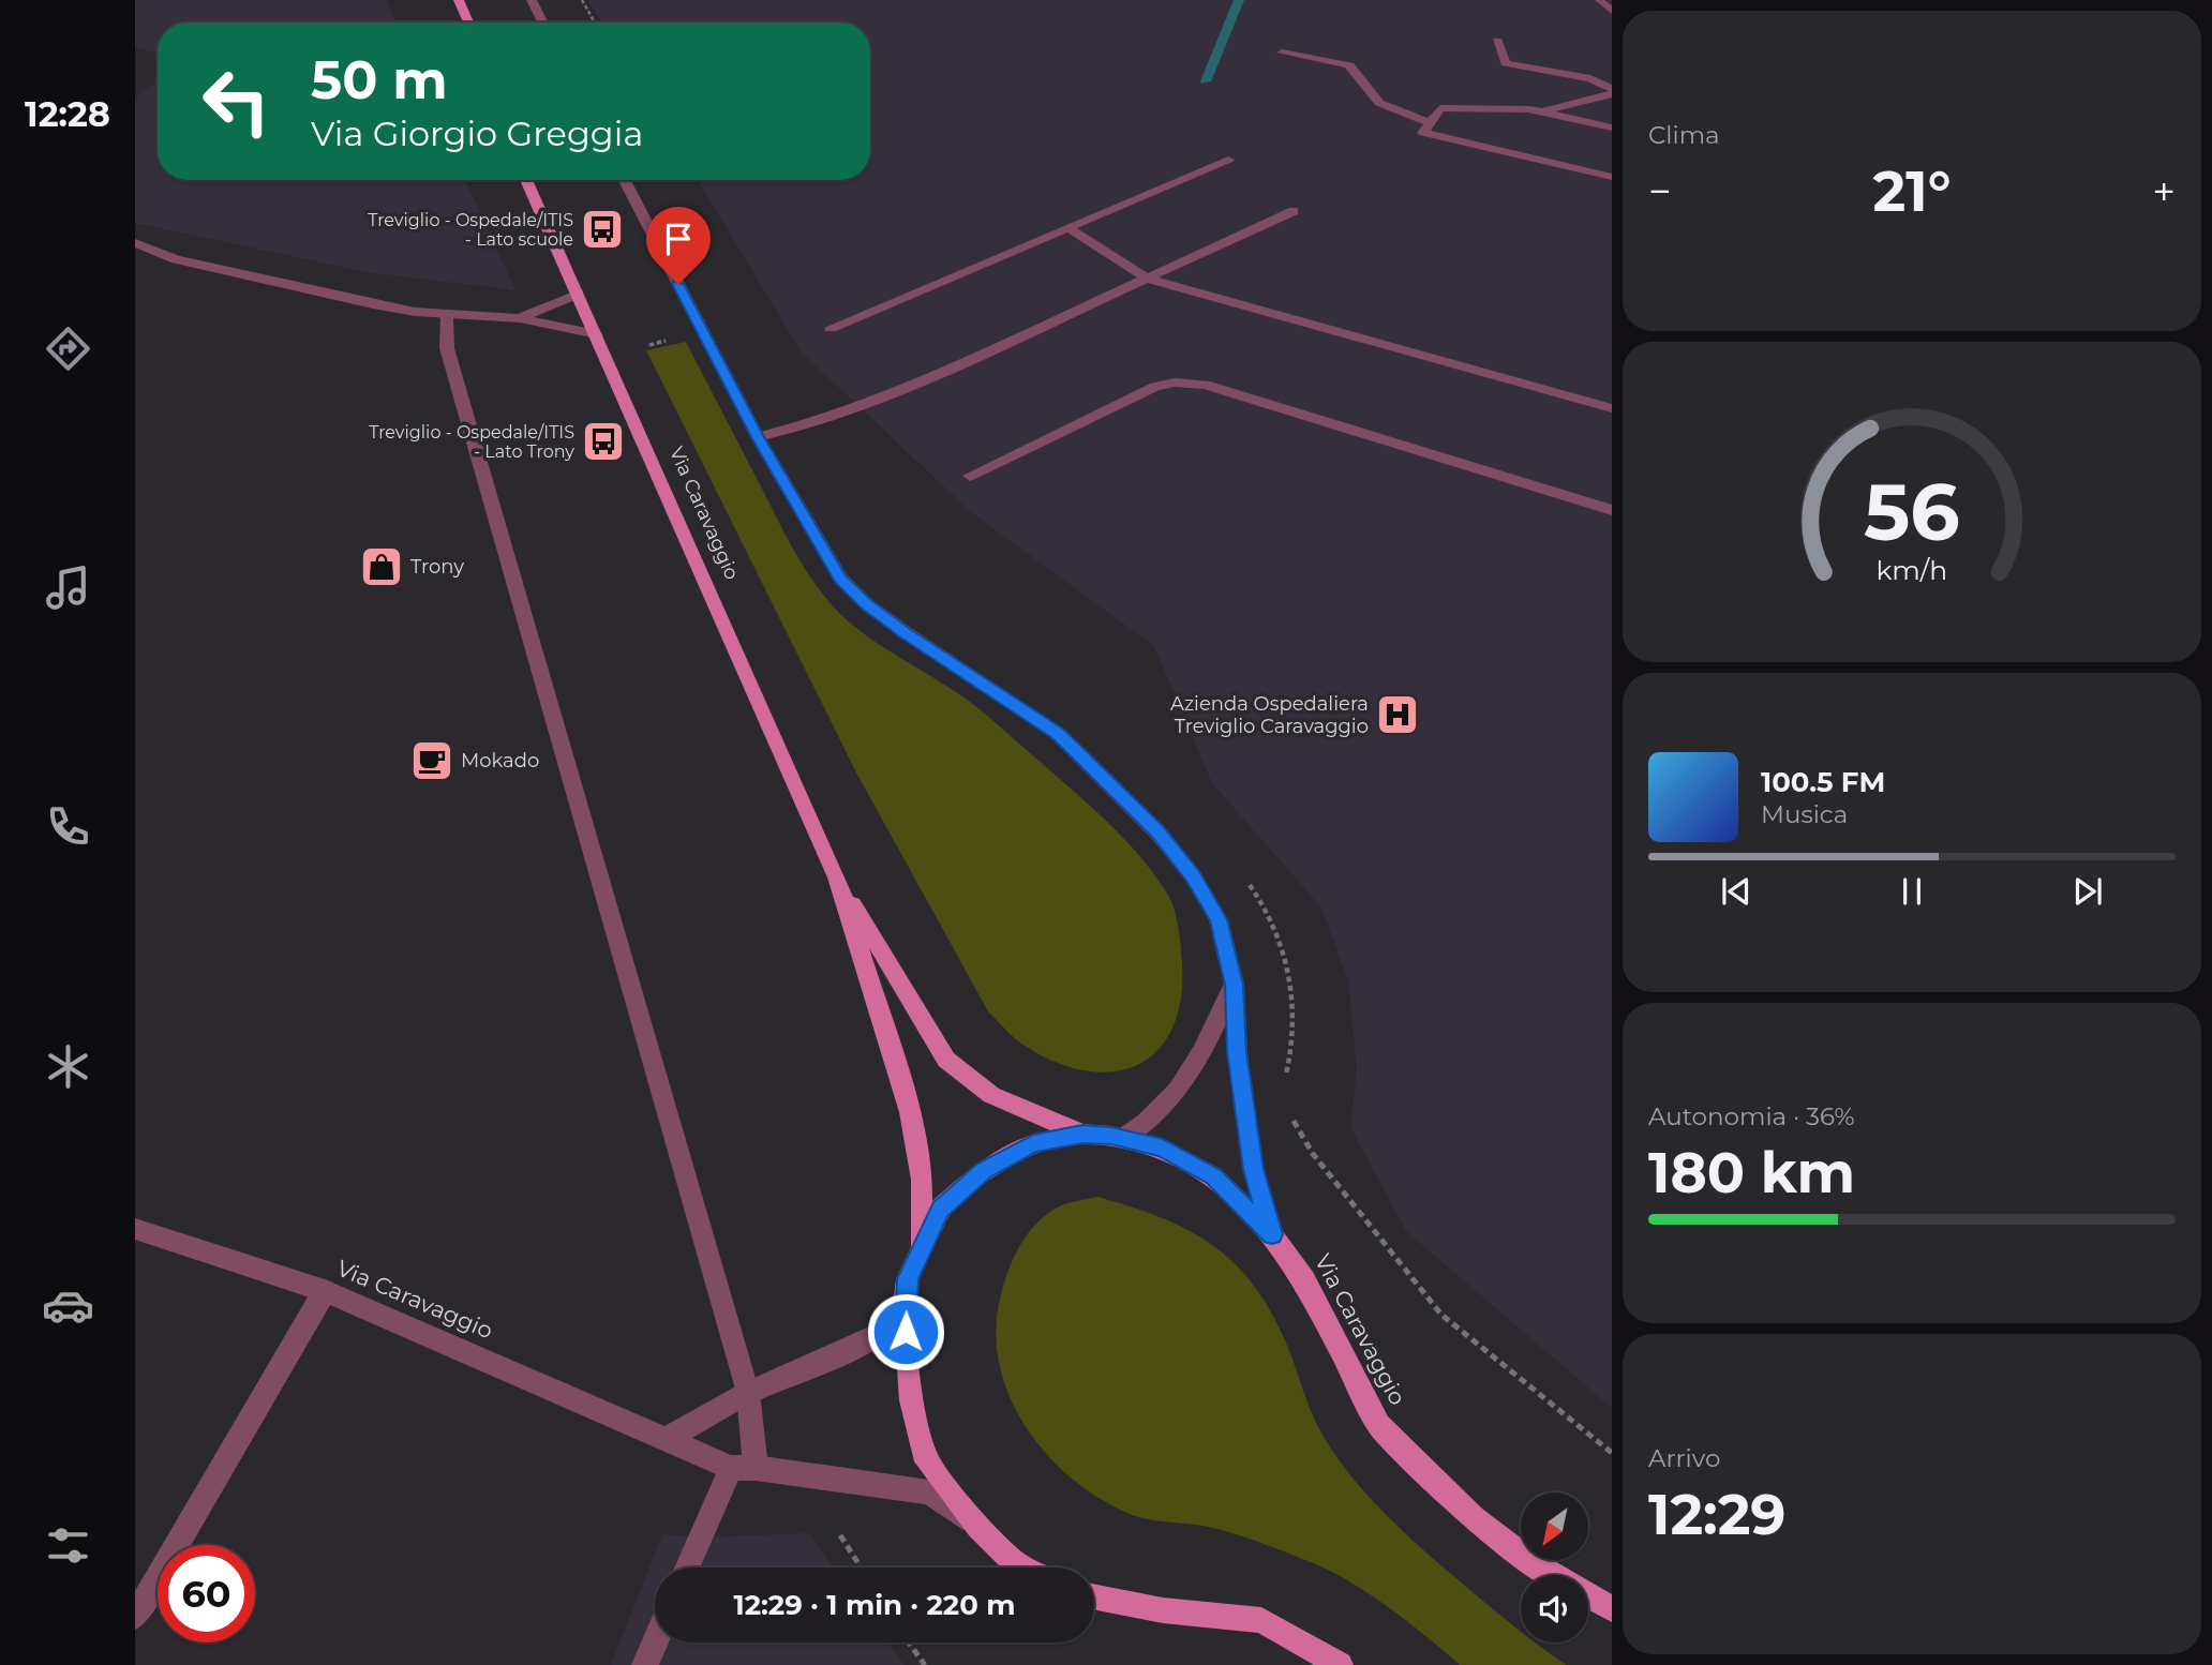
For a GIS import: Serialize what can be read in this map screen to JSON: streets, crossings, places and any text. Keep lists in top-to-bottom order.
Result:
{
  "streets": {
    "main road": ["Via Caravaggio"]
  },
  "places": {
    "bus stop": ["Treviglio - Ospedale/ITIS - Lato scuole", "Treviglio - Ospedale/ITIS - Lato Trony"],
    "shop": ["Trony"],
    "hospital": ["Azienda Ospedaliera Treviglio Caravaggio"],
    "cafe": ["Mokado"]
  },
  "north": "bottom left",
  "page": {
    "tabs": "12:28",
    "tile": [
      "Clima",
      ["Autonomia · 36%", "180 km"],
      ["Arrivo", "12:29"]
    ],
    "turn": ["50 m", "Via Giorgio Greggia"],
    "heat": ["−", "21°", "+"],
    "song": ["100.5 FM", "Musica"],
    "limit": "60",
    "trip": "12:29 · 1 min · 220 m",
    "gauge": ["56", "km/h"]
  }
}
